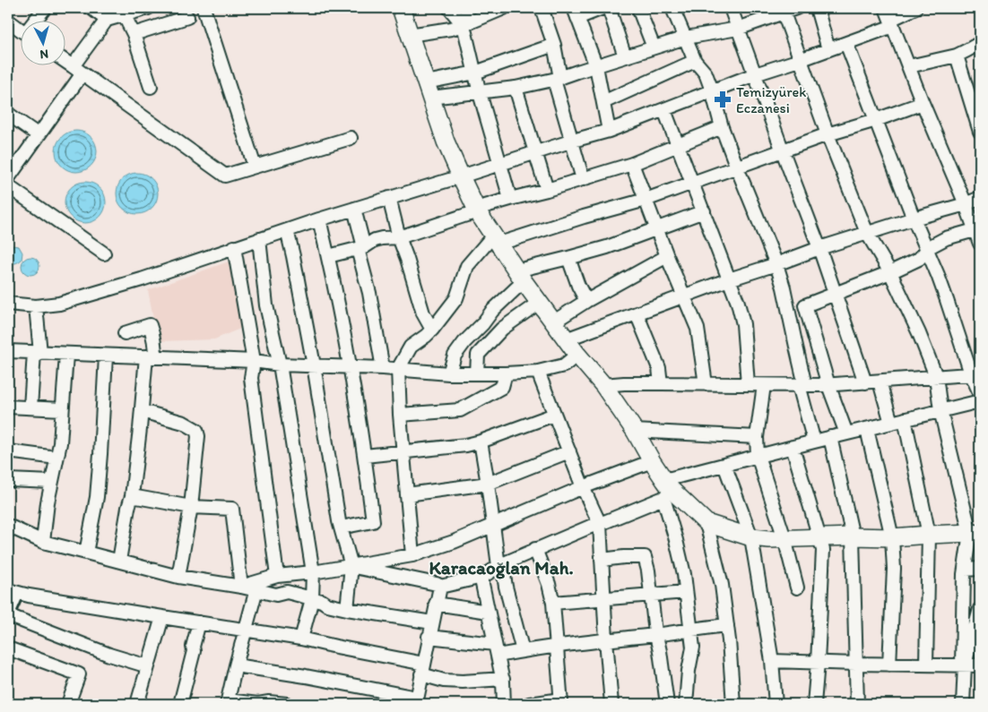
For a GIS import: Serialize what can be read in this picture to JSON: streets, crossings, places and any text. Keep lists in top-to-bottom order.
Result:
{
  "districts": ["Karacaoğlan Mah."],
  "places": {
    "pharmacy": ["Temizyürek Eczanesi"]
  },
  "north": "bottom"
}
